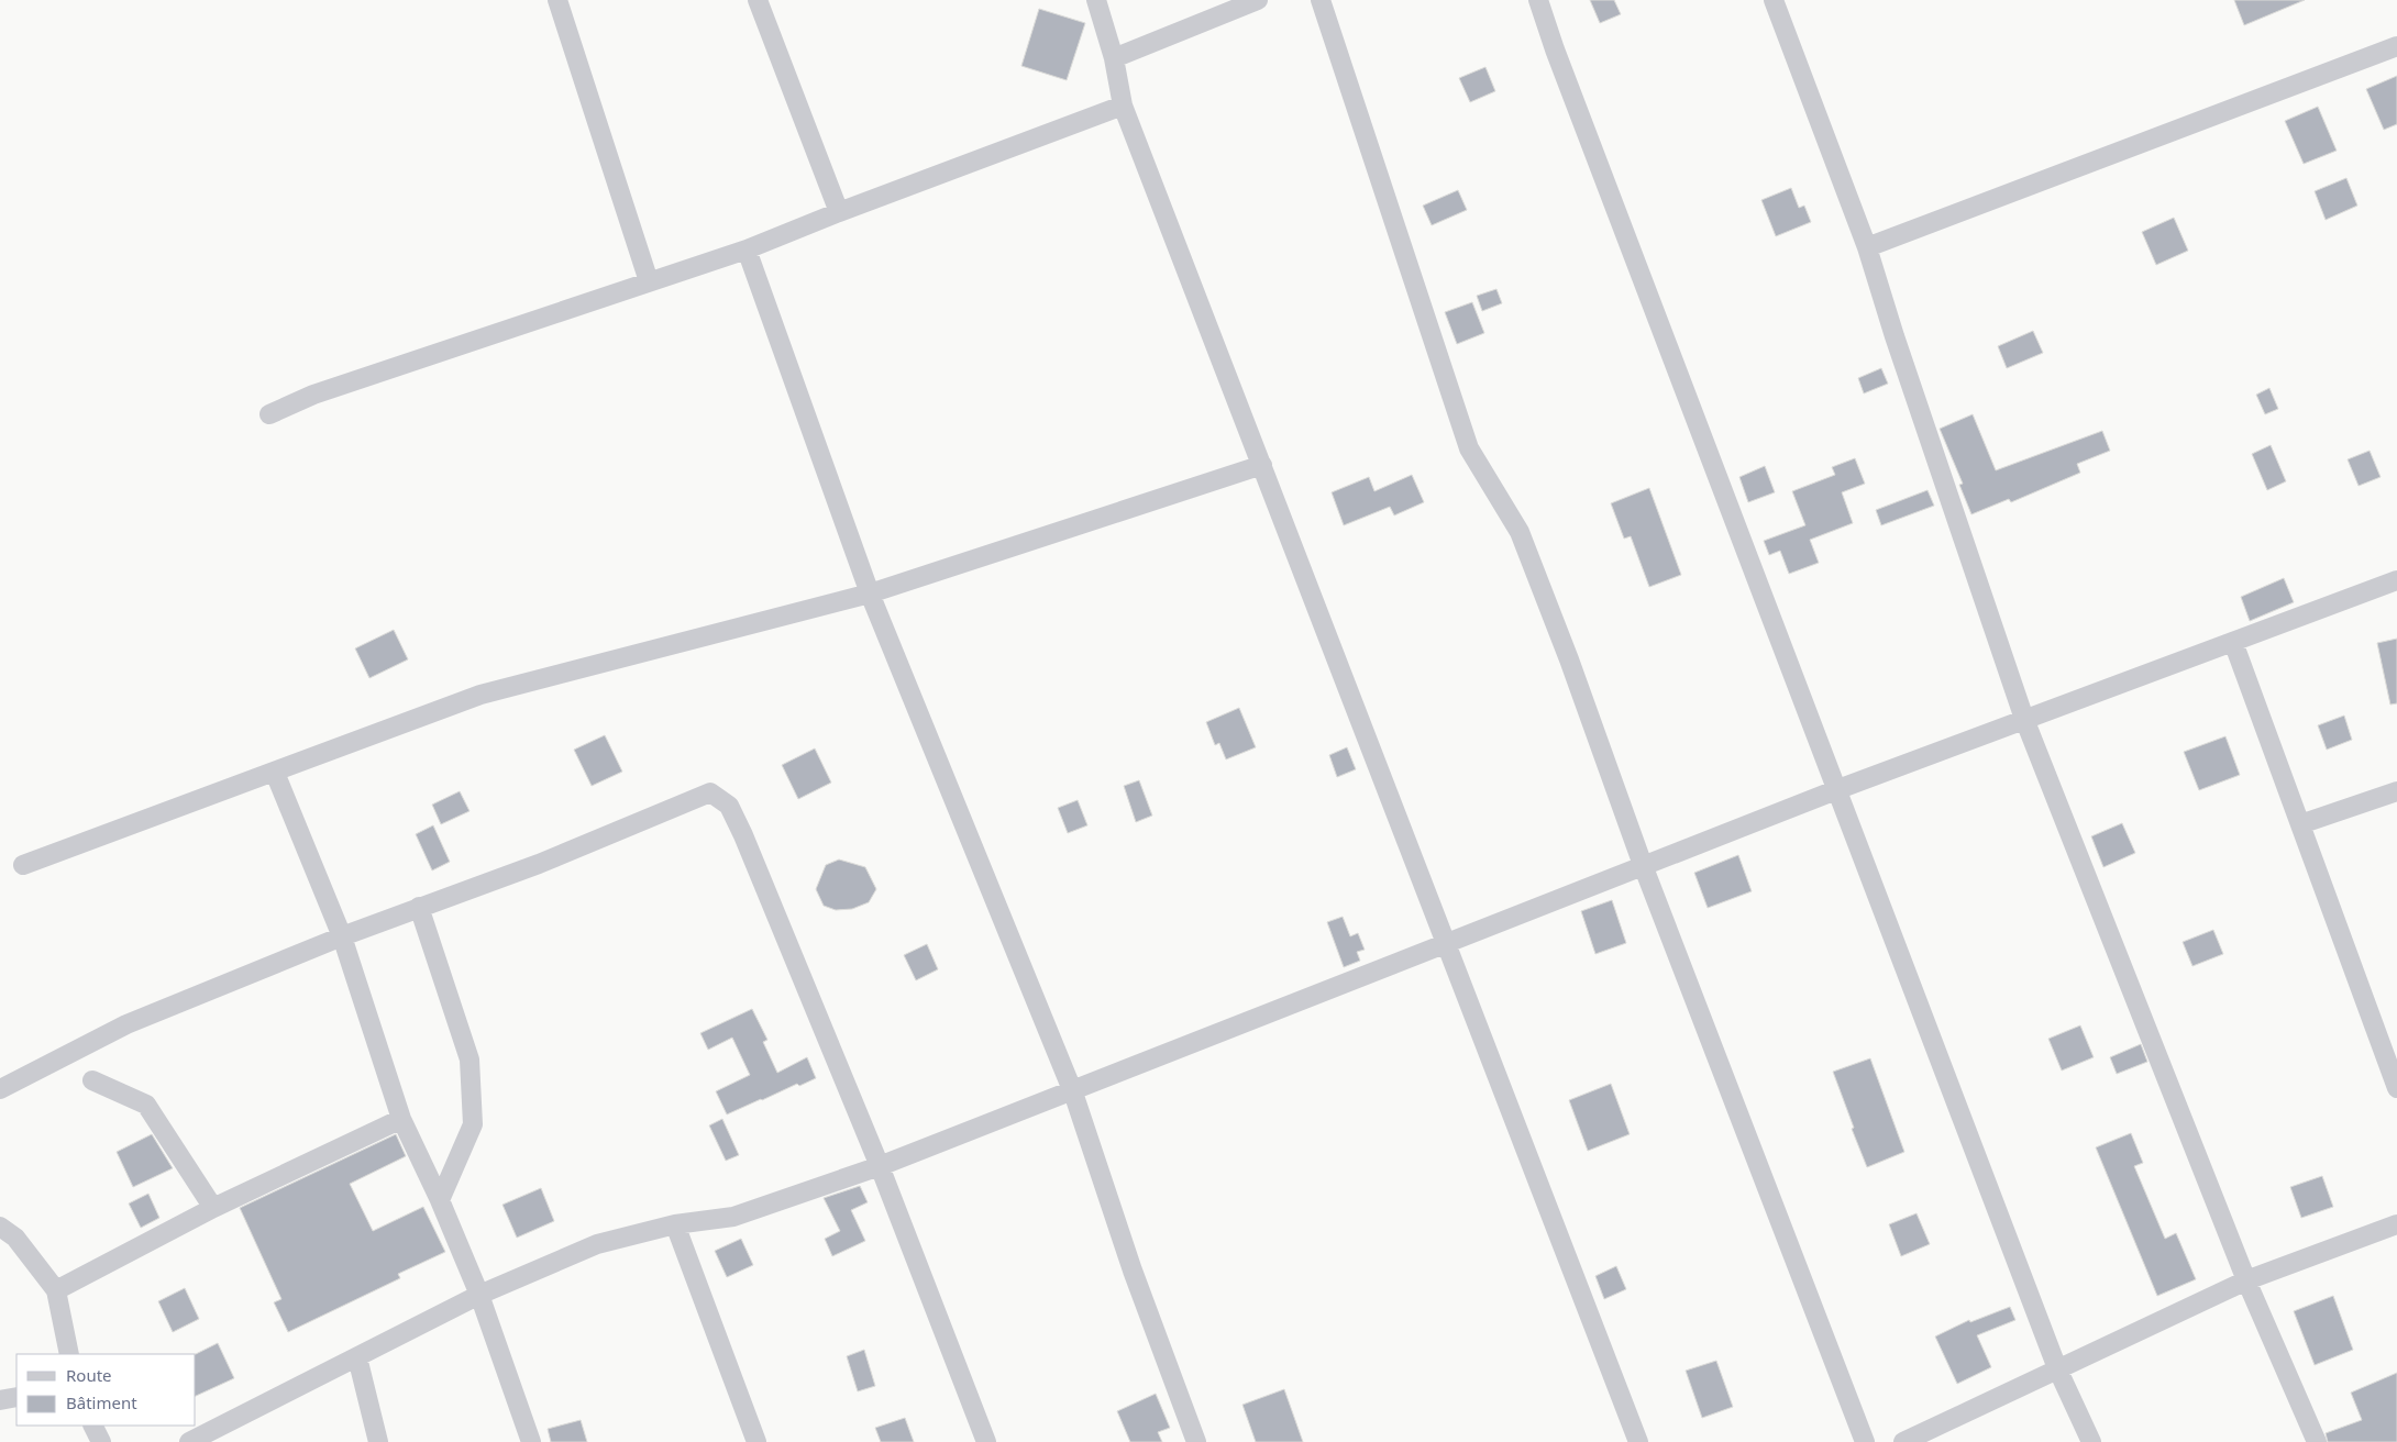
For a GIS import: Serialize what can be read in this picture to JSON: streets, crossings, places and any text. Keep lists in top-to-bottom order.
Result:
{
  "legend": ["Route", "Bâtiment"]
}
